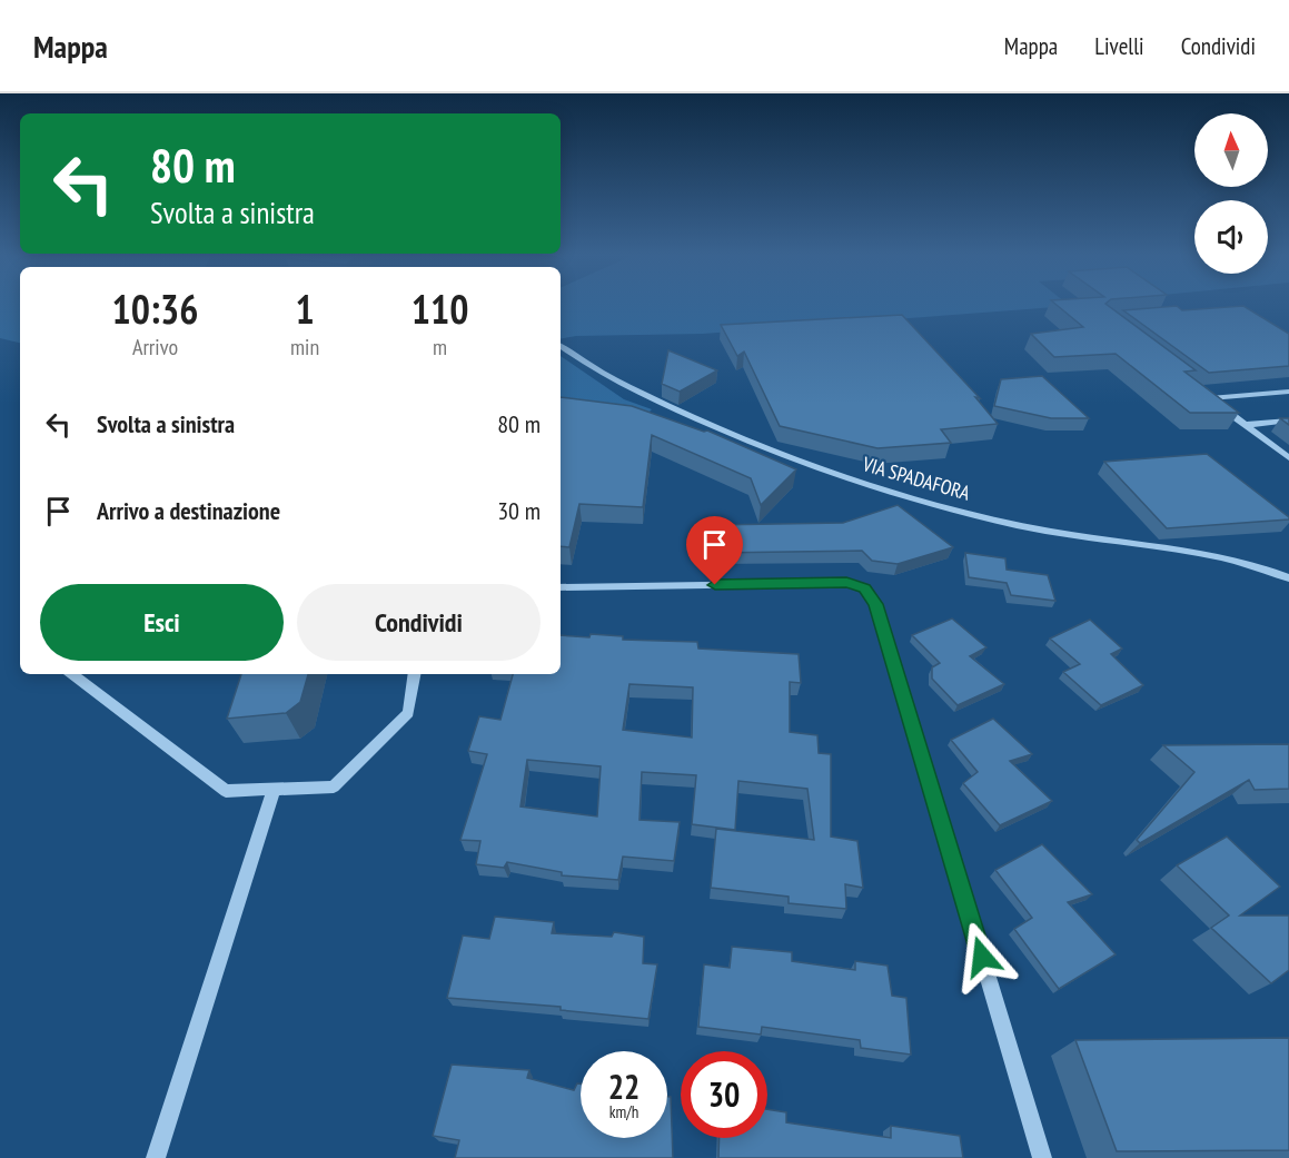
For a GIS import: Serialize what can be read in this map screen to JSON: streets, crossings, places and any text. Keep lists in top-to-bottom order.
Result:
{
  "streets": {
    "street": ["VIA SPADAFORA"]
  },
  "north": "top",
  "page": {
    "header": "Mappa",
    "nav": ["Mappa", "Livelli", "Condividi"],
    "turn": ["80 m", "Svolta a sinistra"],
    "eta": [
      "10:36",
      "Arrivo",
      "1",
      "min",
      "110",
      "m"
    ],
    "list": [
      {
        "name": "Svolta a sinistra",
        "value": "80 m"
      },
      {
        "name": "Arrivo a destinazione",
        "value": "30 m"
      }
    ],
    "buttons": ["Esci", "Condividi"],
    "speed": "22 km/h",
    "limit": "30"
  }
}
